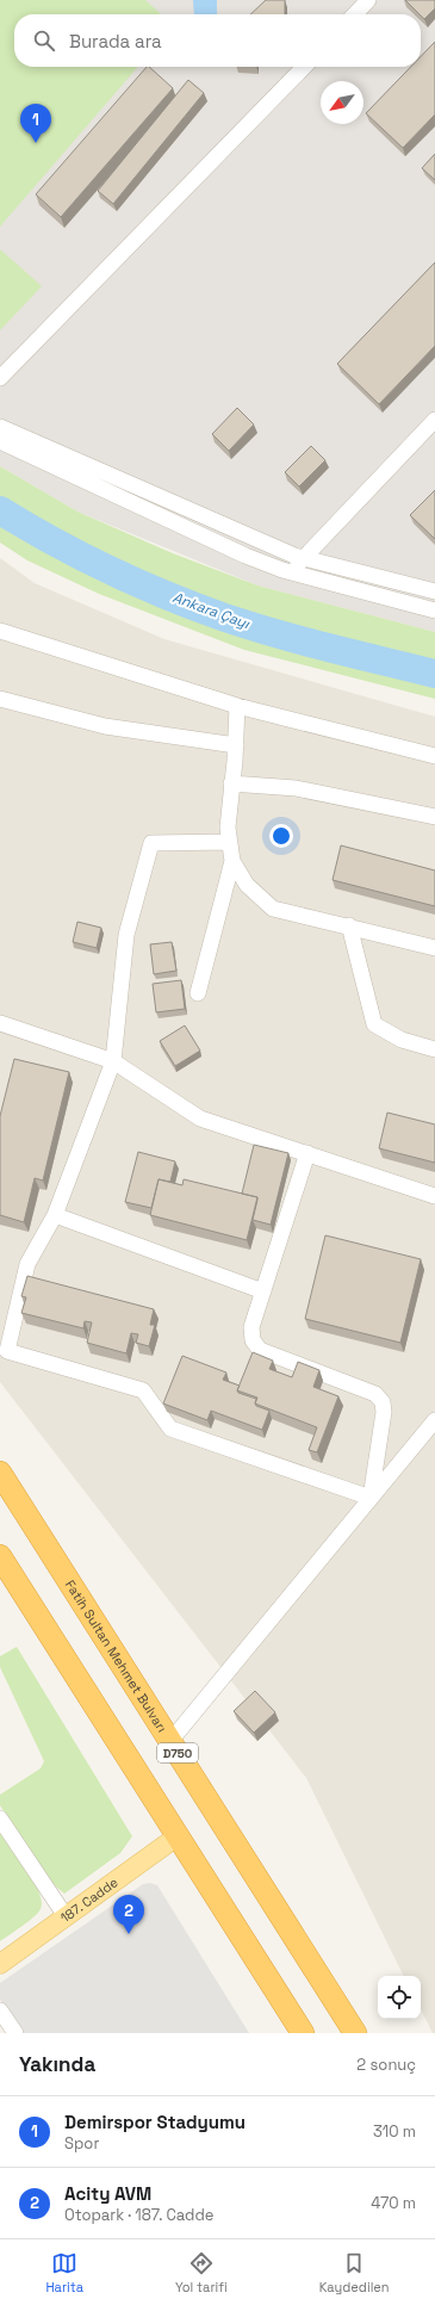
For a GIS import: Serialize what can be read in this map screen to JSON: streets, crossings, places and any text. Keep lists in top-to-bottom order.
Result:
{
  "streets": {
    "highway": ["Fatih Sultan Mehmet Bulvarı", "D750"],
    "main road": ["187. Cadde"]
  },
  "water": ["Ankara Çayı"],
  "north": "bottom left",
  "page": {
    "search": "Burada ara",
    "pins": ["1", "2"],
    "heading": ["Yakında", "2 sonuç"],
    "list": [
      {
        "mark": "1",
        "name": "Demirspor Stadyumu",
        "note": "Spor",
        "value": "310 m"
      },
      {
        "mark": "2",
        "name": "Acity AVM",
        "note": "Otopark · 187. Cadde",
        "value": "470 m"
      }
    ],
    "nav": ["Harita", "Yol tarifi", "Kaydedilen"]
  }
}
